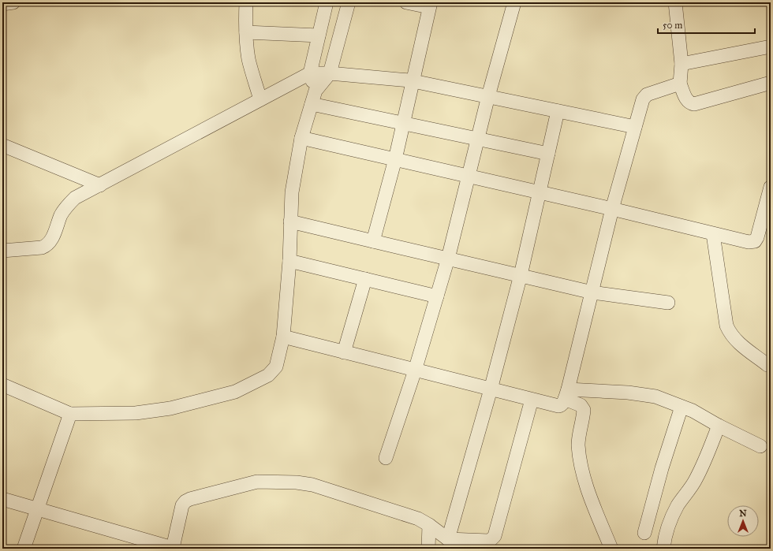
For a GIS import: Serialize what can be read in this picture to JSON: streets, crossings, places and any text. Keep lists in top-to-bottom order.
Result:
{
  "scale_bar": "50 m",
  "north": "top"
}
